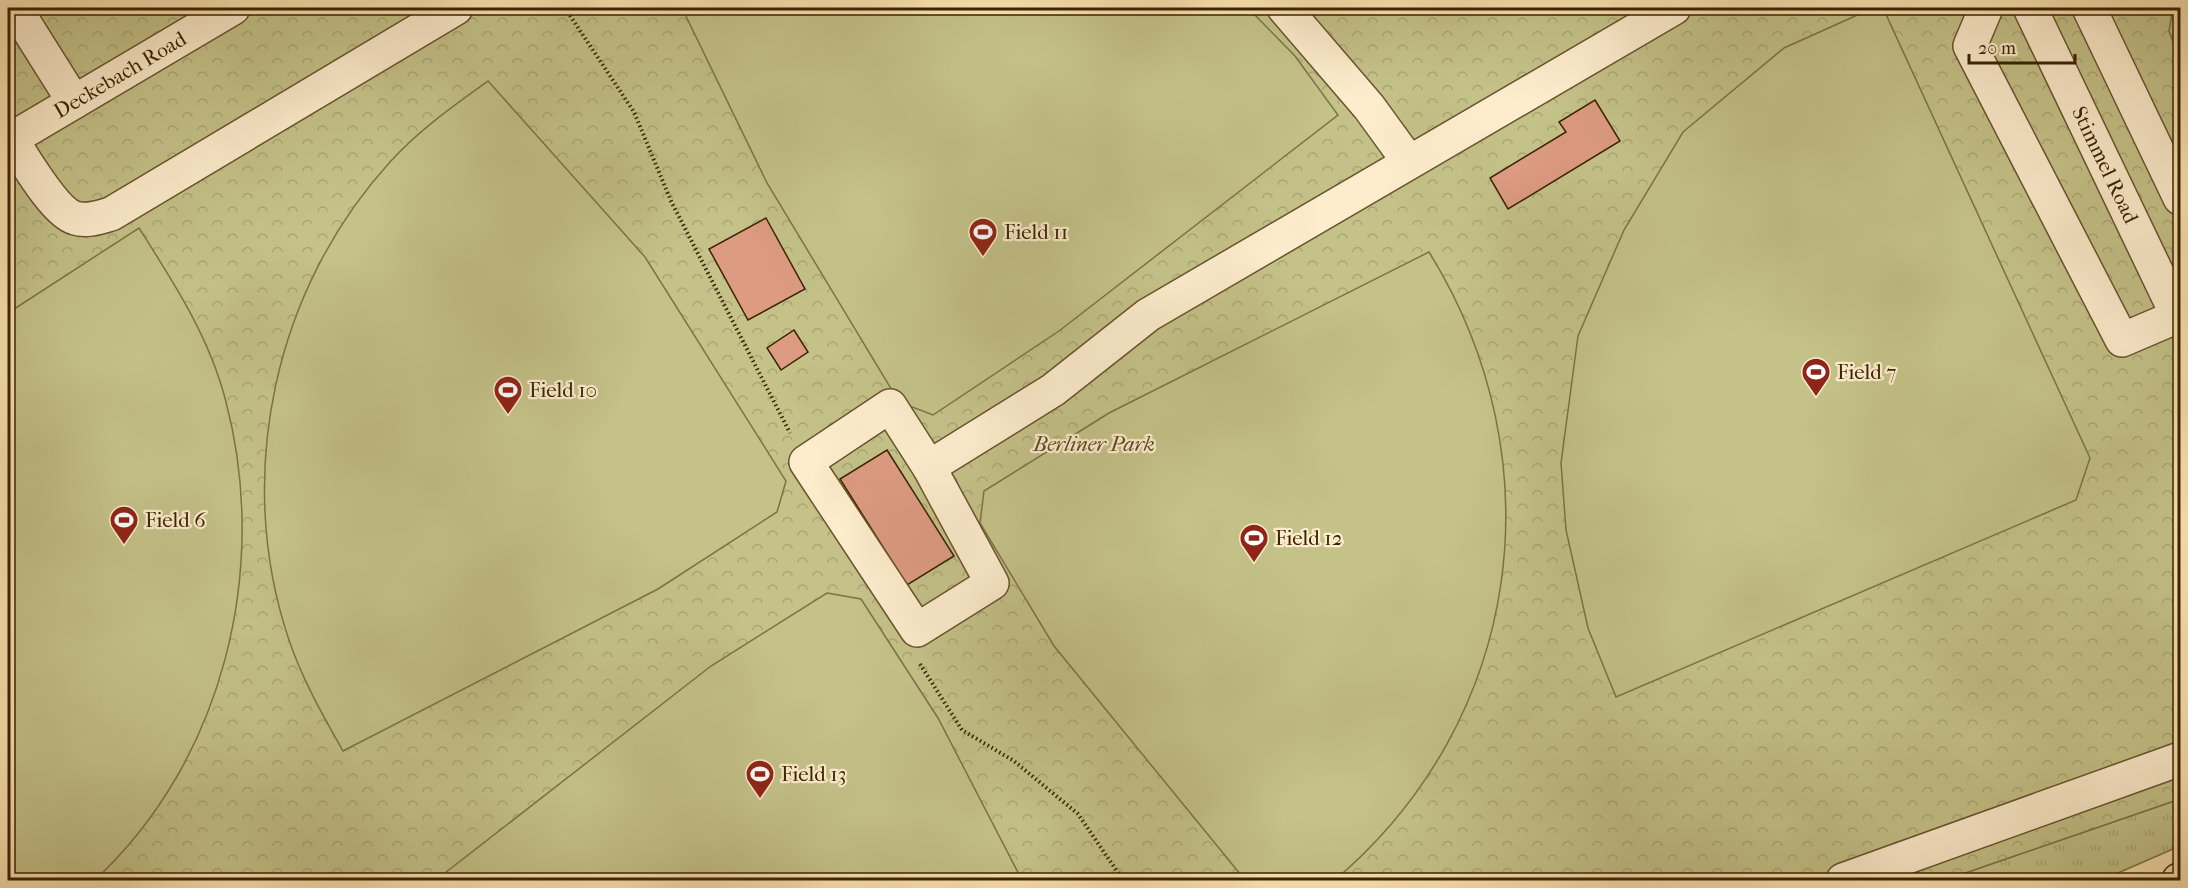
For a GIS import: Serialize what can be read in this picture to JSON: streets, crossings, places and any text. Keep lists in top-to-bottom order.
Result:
{
  "streets": {
    "street": ["Deckebach Road", "Stimmel Road"]
  },
  "parks": ["Berliner Park"],
  "places": {
    "sports": [
      "Field 11",
      "Field 7",
      "Field 10",
      "Field 6",
      "Field 12",
      "Field 13"
    ]
  },
  "scale_bar": "20 m"
}
